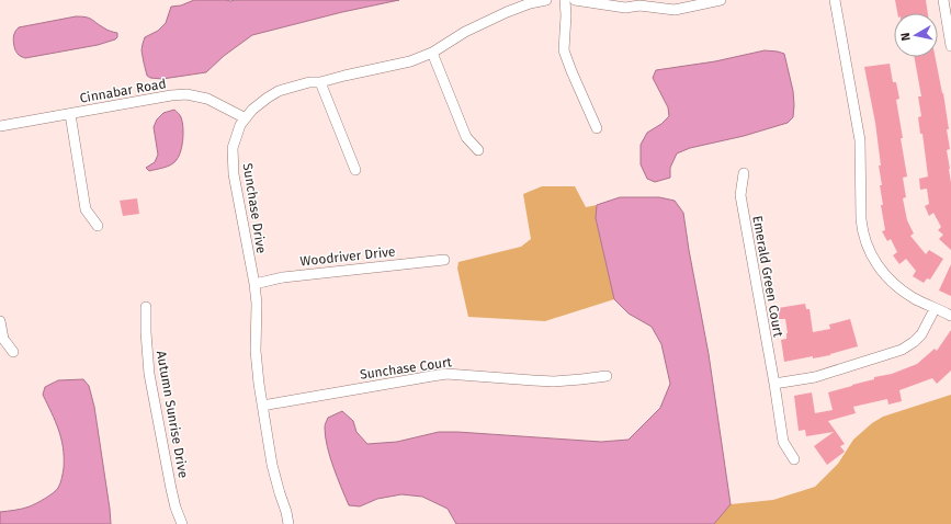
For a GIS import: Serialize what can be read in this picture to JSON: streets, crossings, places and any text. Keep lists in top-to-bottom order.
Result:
{
  "streets": {
    "street": [
      "Cinnabar Road",
      "Sunchase Drive",
      "Woodriver Drive",
      "Emerald Green Court",
      "Sunchase Court",
      "Autumn Sunrise Drive"
    ]
  },
  "crossings": [
    ["Cinnabar Road", "Sunchase Drive"],
    ["Sunchase Drive", "Woodriver Drive"],
    ["Sunchase Drive", "Sunchase Court"]
  ],
  "north": "left"
}
